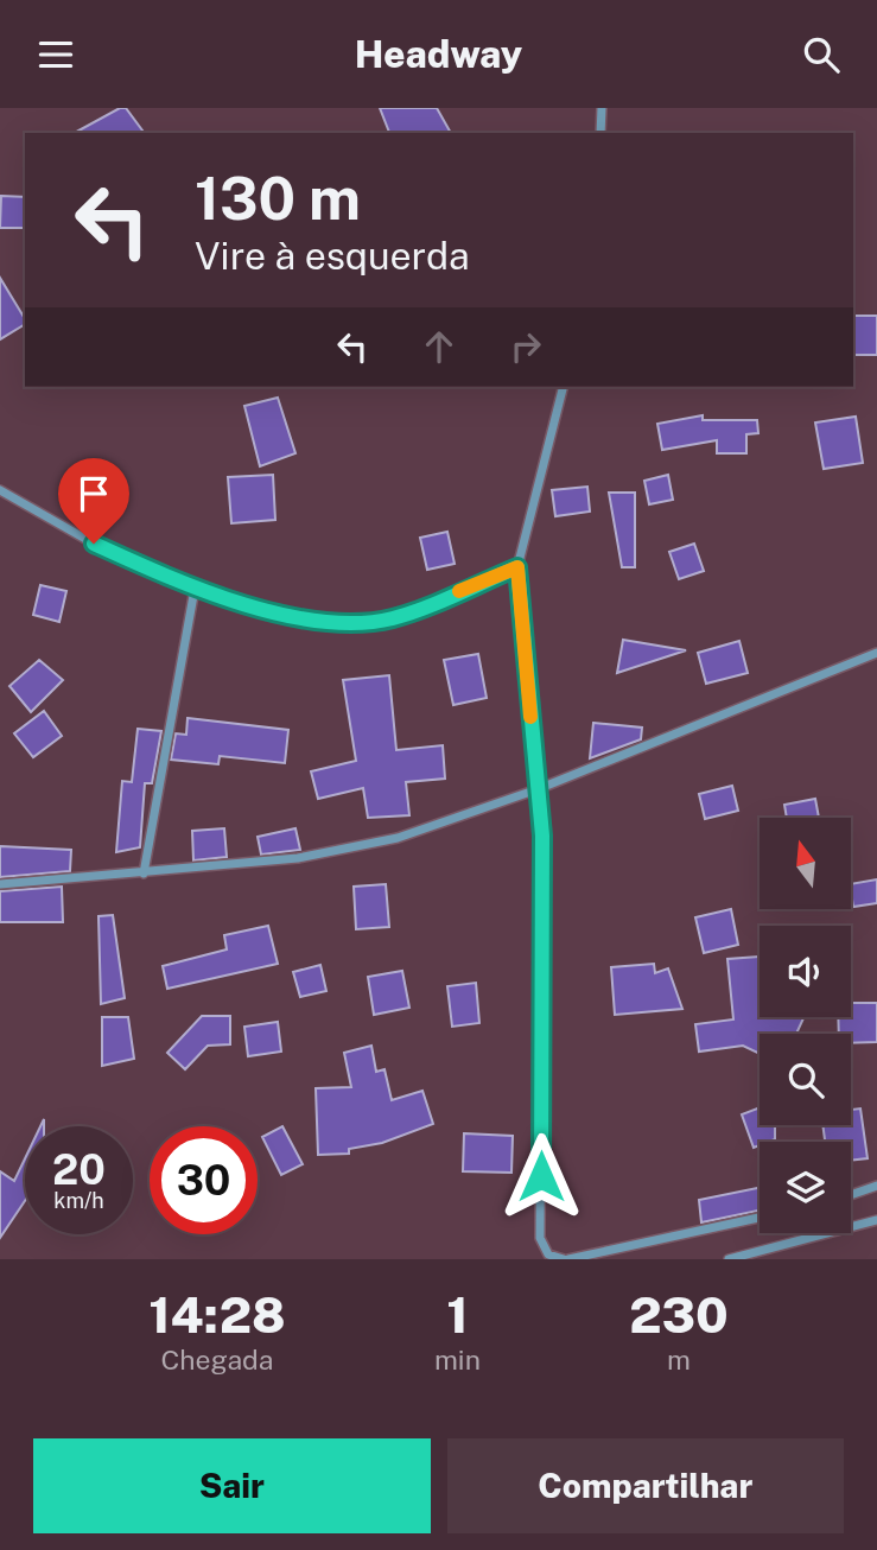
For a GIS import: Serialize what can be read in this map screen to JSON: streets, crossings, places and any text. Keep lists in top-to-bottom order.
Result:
{
  "north": "top",
  "page": {
    "header": "Headway",
    "turn": ["130 m", "Vire à esquerda"],
    "speed": "20 km/h",
    "limit": "30",
    "eta": [
      "14:28",
      "Chegada",
      "1",
      "min",
      "230",
      "m"
    ],
    "buttons": ["Sair", "Compartilhar"]
  }
}
